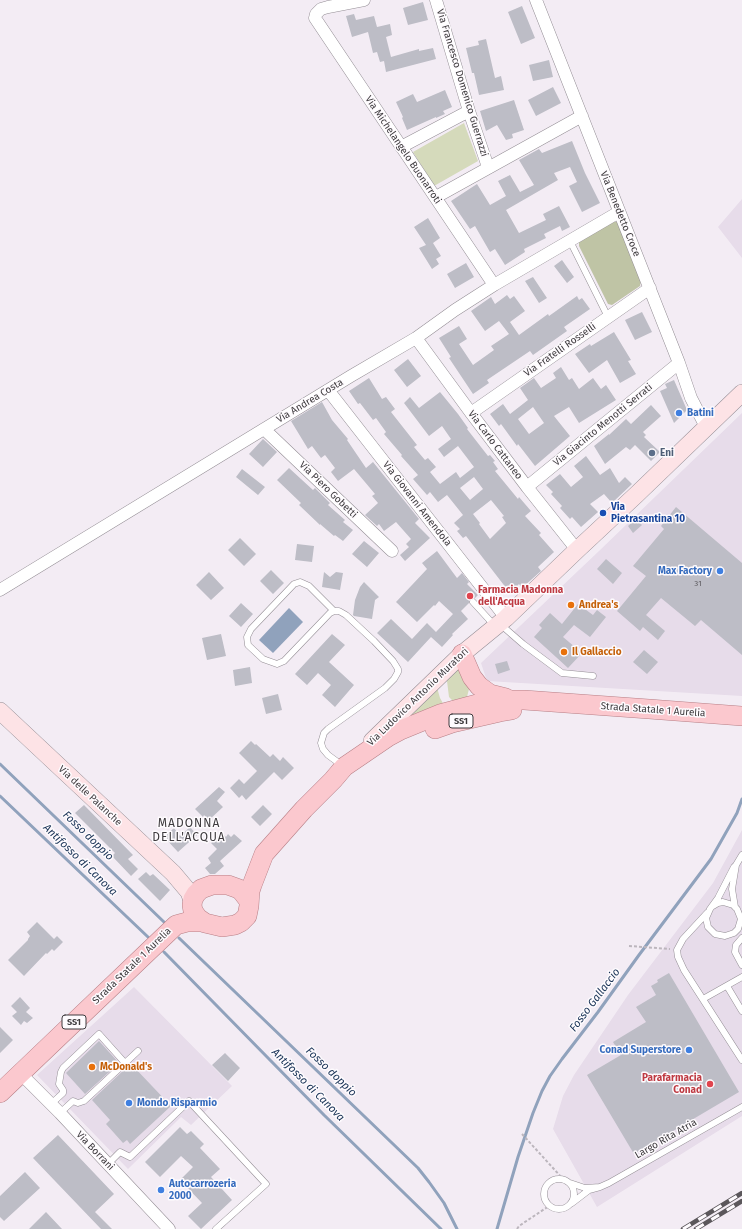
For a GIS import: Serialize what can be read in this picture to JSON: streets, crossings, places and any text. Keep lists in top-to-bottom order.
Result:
{
  "streets": {
    "main road": ["Strada Statale 1 Aurelia", "SS1"],
    "street": [
      "Via Francesco Domenico Guerrazzi",
      "Via Michelangelo Buonarroti",
      "Via Benedetto Croce",
      "Via Fratelli Rosselli",
      "Via Andrea Costa",
      "Via Giacinto Menotti Serrati",
      "Via Carlo Cattaneo",
      "Via Piero Gobetti",
      "Via Giovanni Amendola",
      "Via Ludovico Antonio Muratori",
      "Via delle Palanche",
      "Via Borrani"
    ],
    "lane": ["Largo Rita Atria"]
  },
  "crossings": [
    ["Via Michelangelo Buonarroti", "Via Andrea Costa"],
    ["Via Benedetto Croce", "Via Fratelli Rosselli"],
    ["Via Benedetto Croce", "Via Andrea Costa"],
    ["Via Benedetto Croce", "Via Giacinto Menotti Serrati"],
    ["Via Benedetto Croce", "Via Ludovico Antonio Muratori"],
    ["Via Fratelli Rosselli", "Via Carlo Cattaneo"],
    ["Via Andrea Costa", "Via Carlo Cattaneo"],
    ["Via Andrea Costa", "Via Piero Gobetti"],
    ["Via Andrea Costa", "Via Giovanni Amendola"],
    ["Via Giacinto Menotti Serrati", "Via Carlo Cattaneo"],
    ["Via Carlo Cattaneo", "Via Ludovico Antonio Muratori"],
    ["Via Giovanni Amendola", "Via Ludovico Antonio Muratori"],
    ["Via Ludovico Antonio Muratori", "Strada Statale 1 Aurelia"],
    ["Strada Statale 1 Aurelia", "Via delle Palanche"],
    ["Strada Statale 1 Aurelia", "Via Borrani"]
  ],
  "districts": ["MADONNA DELL'ACQUA"],
  "water": ["Fosso doppio", "Antifosso di Canova", "Fosso Gallaccio"],
  "places": [
    "Batini",
    "Eni",
    "Via Pietrasantina 10",
    "Max Factory",
    "Farmacia Madonna dell'Acqua",
    "Andrea's",
    "Il Gallaccio",
    "Conad Superstore",
    "McDonald's",
    "Parafarmacia Conad",
    "Mondo Risparmio",
    "Autocarrozeria 2000"
  ],
  "house_numbers": ["31"]
}
